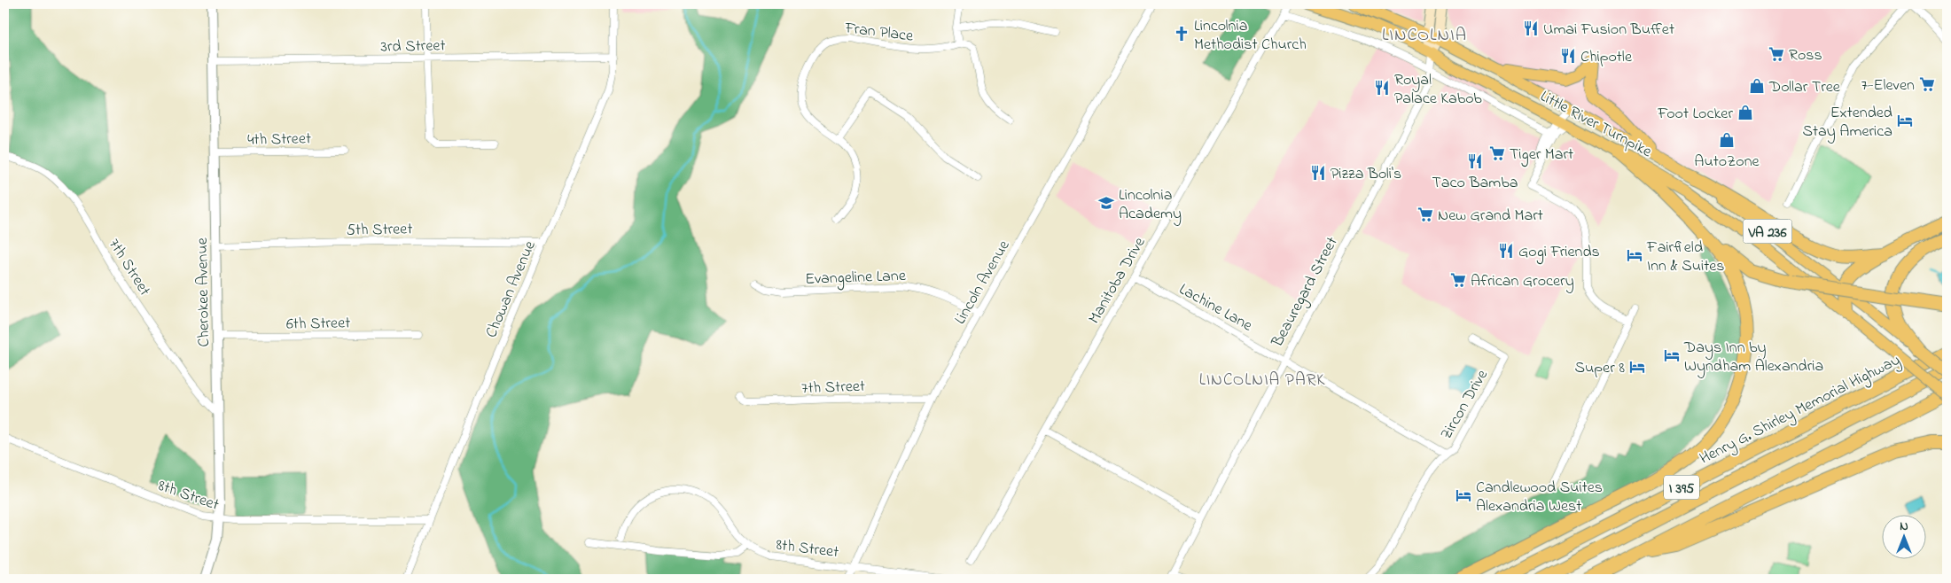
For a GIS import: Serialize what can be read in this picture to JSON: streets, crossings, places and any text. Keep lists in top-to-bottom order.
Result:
{
  "streets": {
    "highway": ["Henry G. Shirley Memorial Highway", "I 395"],
    "main road": ["Little River Turnpike", "VA 236", "Beauregard Street"],
    "street": [
      "Fran Place",
      "3rd Street",
      "4th Street",
      "5th Street",
      "7th Street",
      "Evangeline Lane",
      "Manitoba Drive",
      "Lincoln Avenue",
      "Chowan Avenue",
      "Cherokee Avenue",
      "Lachine Lane",
      "6th Street",
      "Zircon Drive",
      "8th Street"
    ]
  },
  "crossings": [
    ["3rd Street", "Chowan Avenue"],
    ["3rd Street", "Cherokee Avenue"],
    ["Little River Turnpike", "VA 236"],
    ["Little River Turnpike", "Beauregard Street"],
    ["4th Street", "Cherokee Avenue"],
    ["5th Street", "Chowan Avenue"],
    ["5th Street", "Cherokee Avenue"],
    ["VA 236", "I 395"],
    ["7th Street", "Lincoln Avenue"],
    ["7th Street", "Cherokee Avenue"],
    ["Evangeline Lane", "Lincoln Avenue"],
    ["Manitoba Drive", "Lachine Lane"],
    ["Lincoln Avenue", "8th Street"],
    ["Chowan Avenue", "8th Street"],
    ["Beauregard Street", "Lachine Lane"],
    ["Cherokee Avenue", "6th Street"],
    ["Cherokee Avenue", "8th Street"],
    ["Lachine Lane", "Zircon Drive"]
  ],
  "districts": ["LINCOLNIA", "LINCOLNIA PARK"],
  "places": {
    "restaurant": [
      "Umai Fusion Buffet",
      "Chipotle",
      "Royal Palace Kabob",
      "Taco Bamba",
      "Pizza Boli's",
      "Gogi Friends"
    ],
    "church": ["Lincolnia Methodist Church"],
    "supermarket": [
      "Ross",
      "7-Eleven",
      "Tiger Mart",
      "New Grand Mart",
      "African Grocery"
    ],
    "shop": ["Dollar Tree", "Foot Locker", "AutoZone"],
    "hotel": [
      "Extended Stay America",
      "Fairfield Inn & Suites",
      "Days Inn by Wyndham Alexandria",
      "Super 8",
      "Candlewood Suites Alexandria West"
    ],
    "school or university": ["Lincolnia Academy"]
  },
  "north": "top"
}
